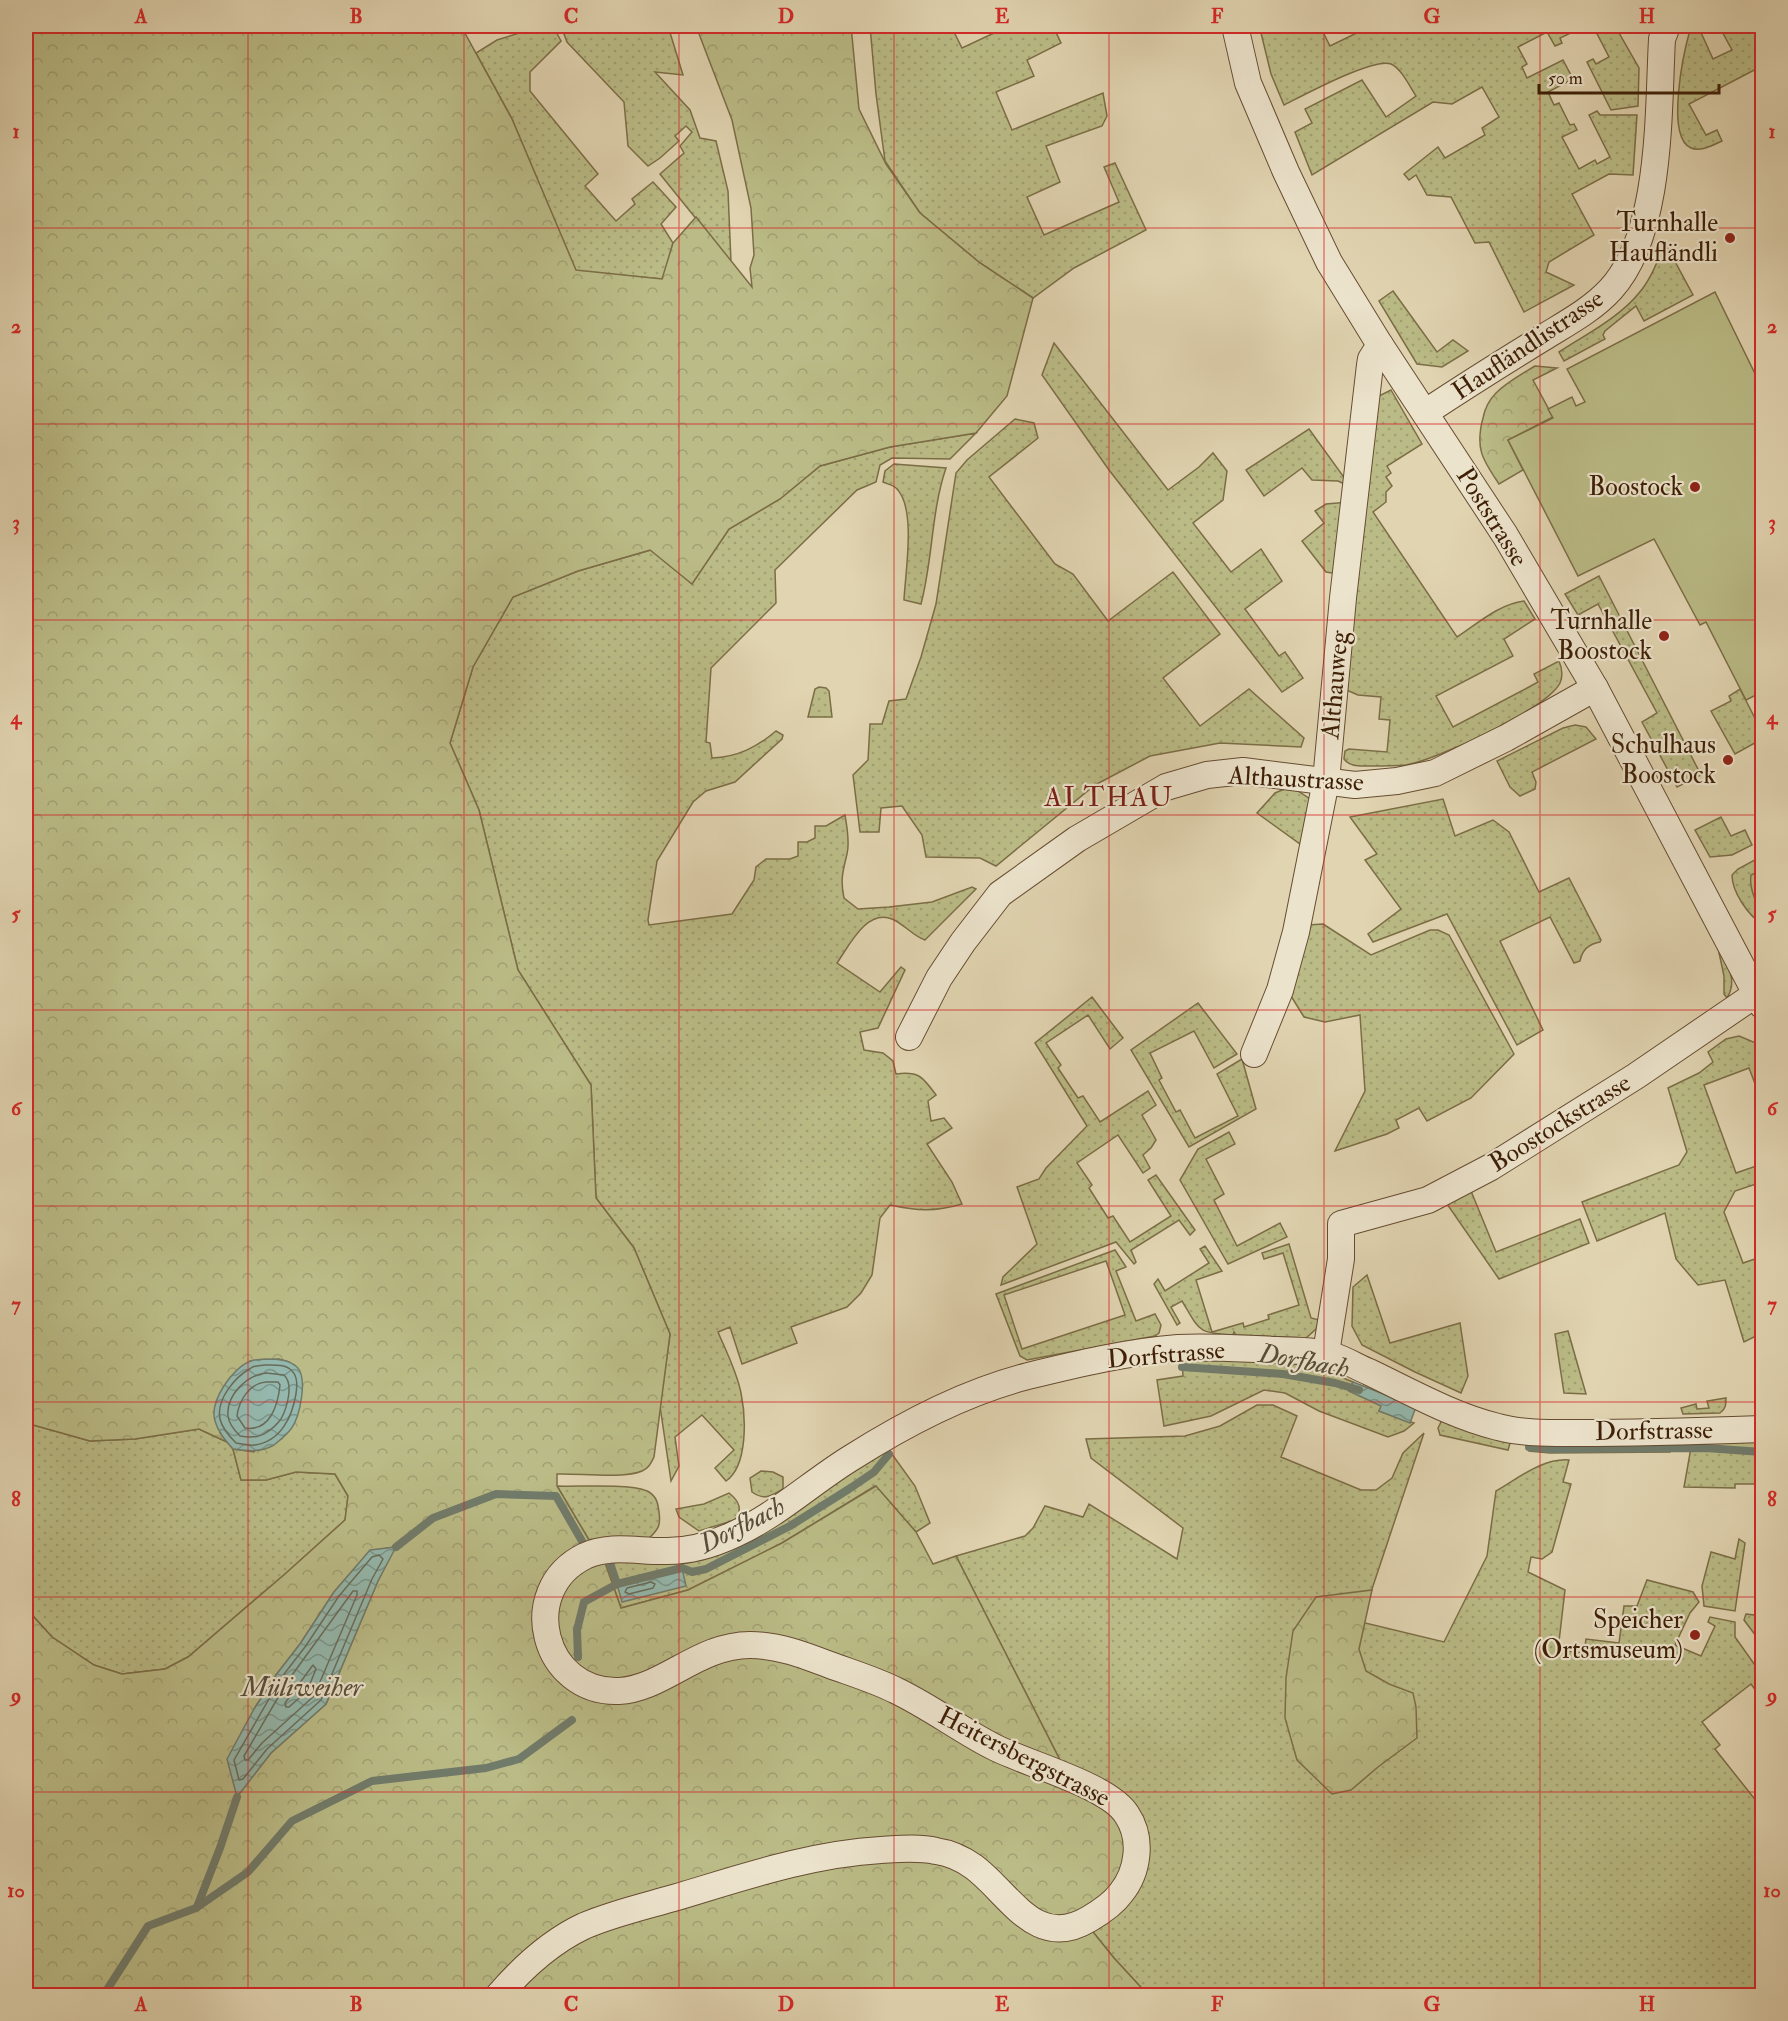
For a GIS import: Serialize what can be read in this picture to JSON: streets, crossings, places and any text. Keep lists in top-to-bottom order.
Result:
{
  "streets": {
    "street": [
      "Haufländlistrasse",
      "Poststrasse",
      "Althauweg",
      "Althaustrasse",
      "Boostockstrasse",
      "Dorfstrasse",
      "Heitersbergstrasse"
    ]
  },
  "crossings": [
    ["Haufländlistrasse", "Poststrasse"],
    ["Poststrasse", "Althauweg"],
    ["Poststrasse", "Althaustrasse"],
    ["Poststrasse", "Boostockstrasse"],
    ["Althauweg", "Althaustrasse"],
    ["Boostockstrasse", "Dorfstrasse"],
    ["Dorfstrasse", "Heitersbergstrasse"]
  ],
  "districts": ["ALTHAU"],
  "water": ["Dorfbach", "Müliweiher"],
  "places": [
    "Turnhalle Haufländli",
    "Boostock",
    "Turnhalle Boostock",
    "Schulhaus Boostock",
    "Speicher (Ortsmuseum)"
  ],
  "scale_bar": "50 m",
  "grid": {
    "columns": [
      "A",
      "B",
      "C",
      "D",
      "E",
      "F",
      "G",
      "H"
    ],
    "rows": [
      "1",
      "2",
      "3",
      "4",
      "5",
      "6",
      "7",
      "8",
      "9",
      "10"
    ]
  }
}
